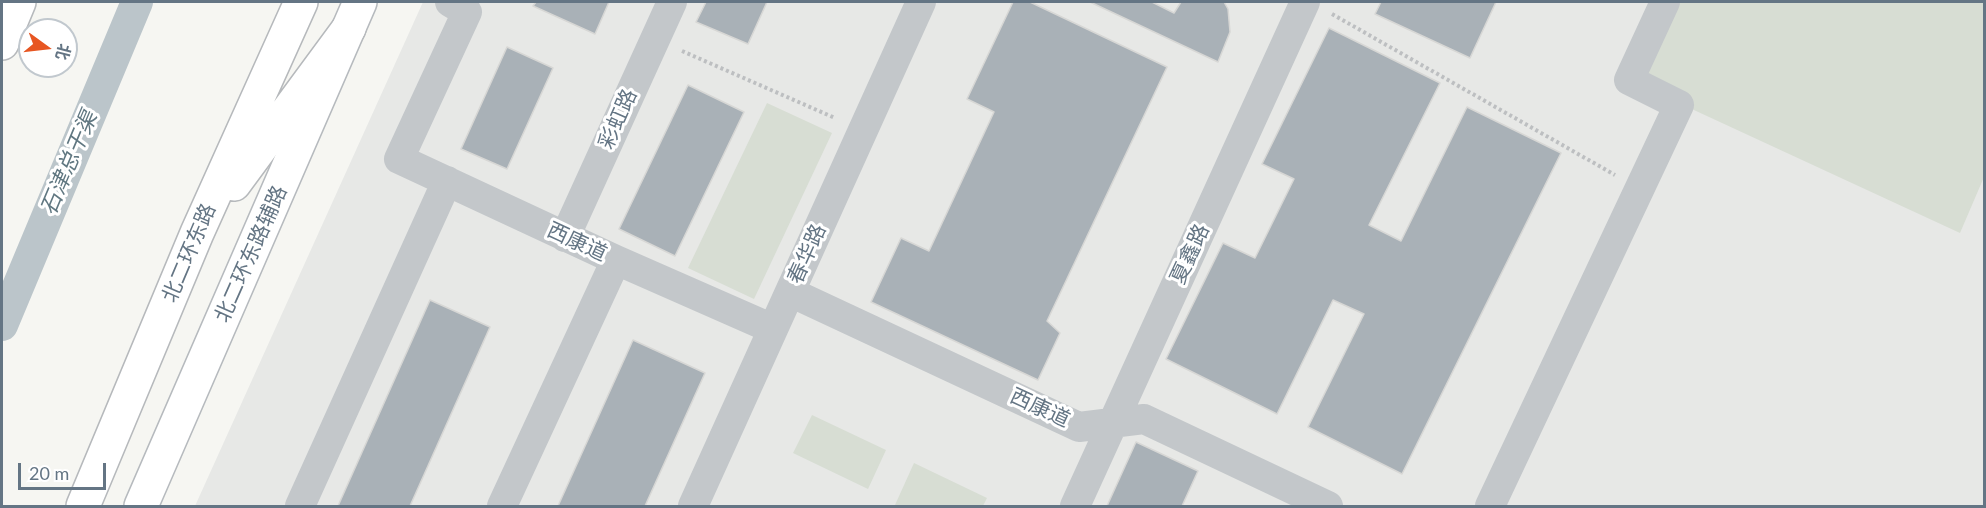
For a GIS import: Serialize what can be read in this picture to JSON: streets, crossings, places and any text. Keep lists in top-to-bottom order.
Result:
{
  "streets": {
    "main road": ["北二环东路", "北二环东路辅路"],
    "street": [
      "彩虹路",
      "西康道",
      "春华路",
      "夏鑫路"
    ]
  },
  "crossings": [
    ["彩虹路", "西康道"],
    ["西康道", "春华路"],
    ["西康道", "夏鑫路"]
  ],
  "water": ["石津总干渠"],
  "scale_bar": "20 m",
  "north": "right"
}
